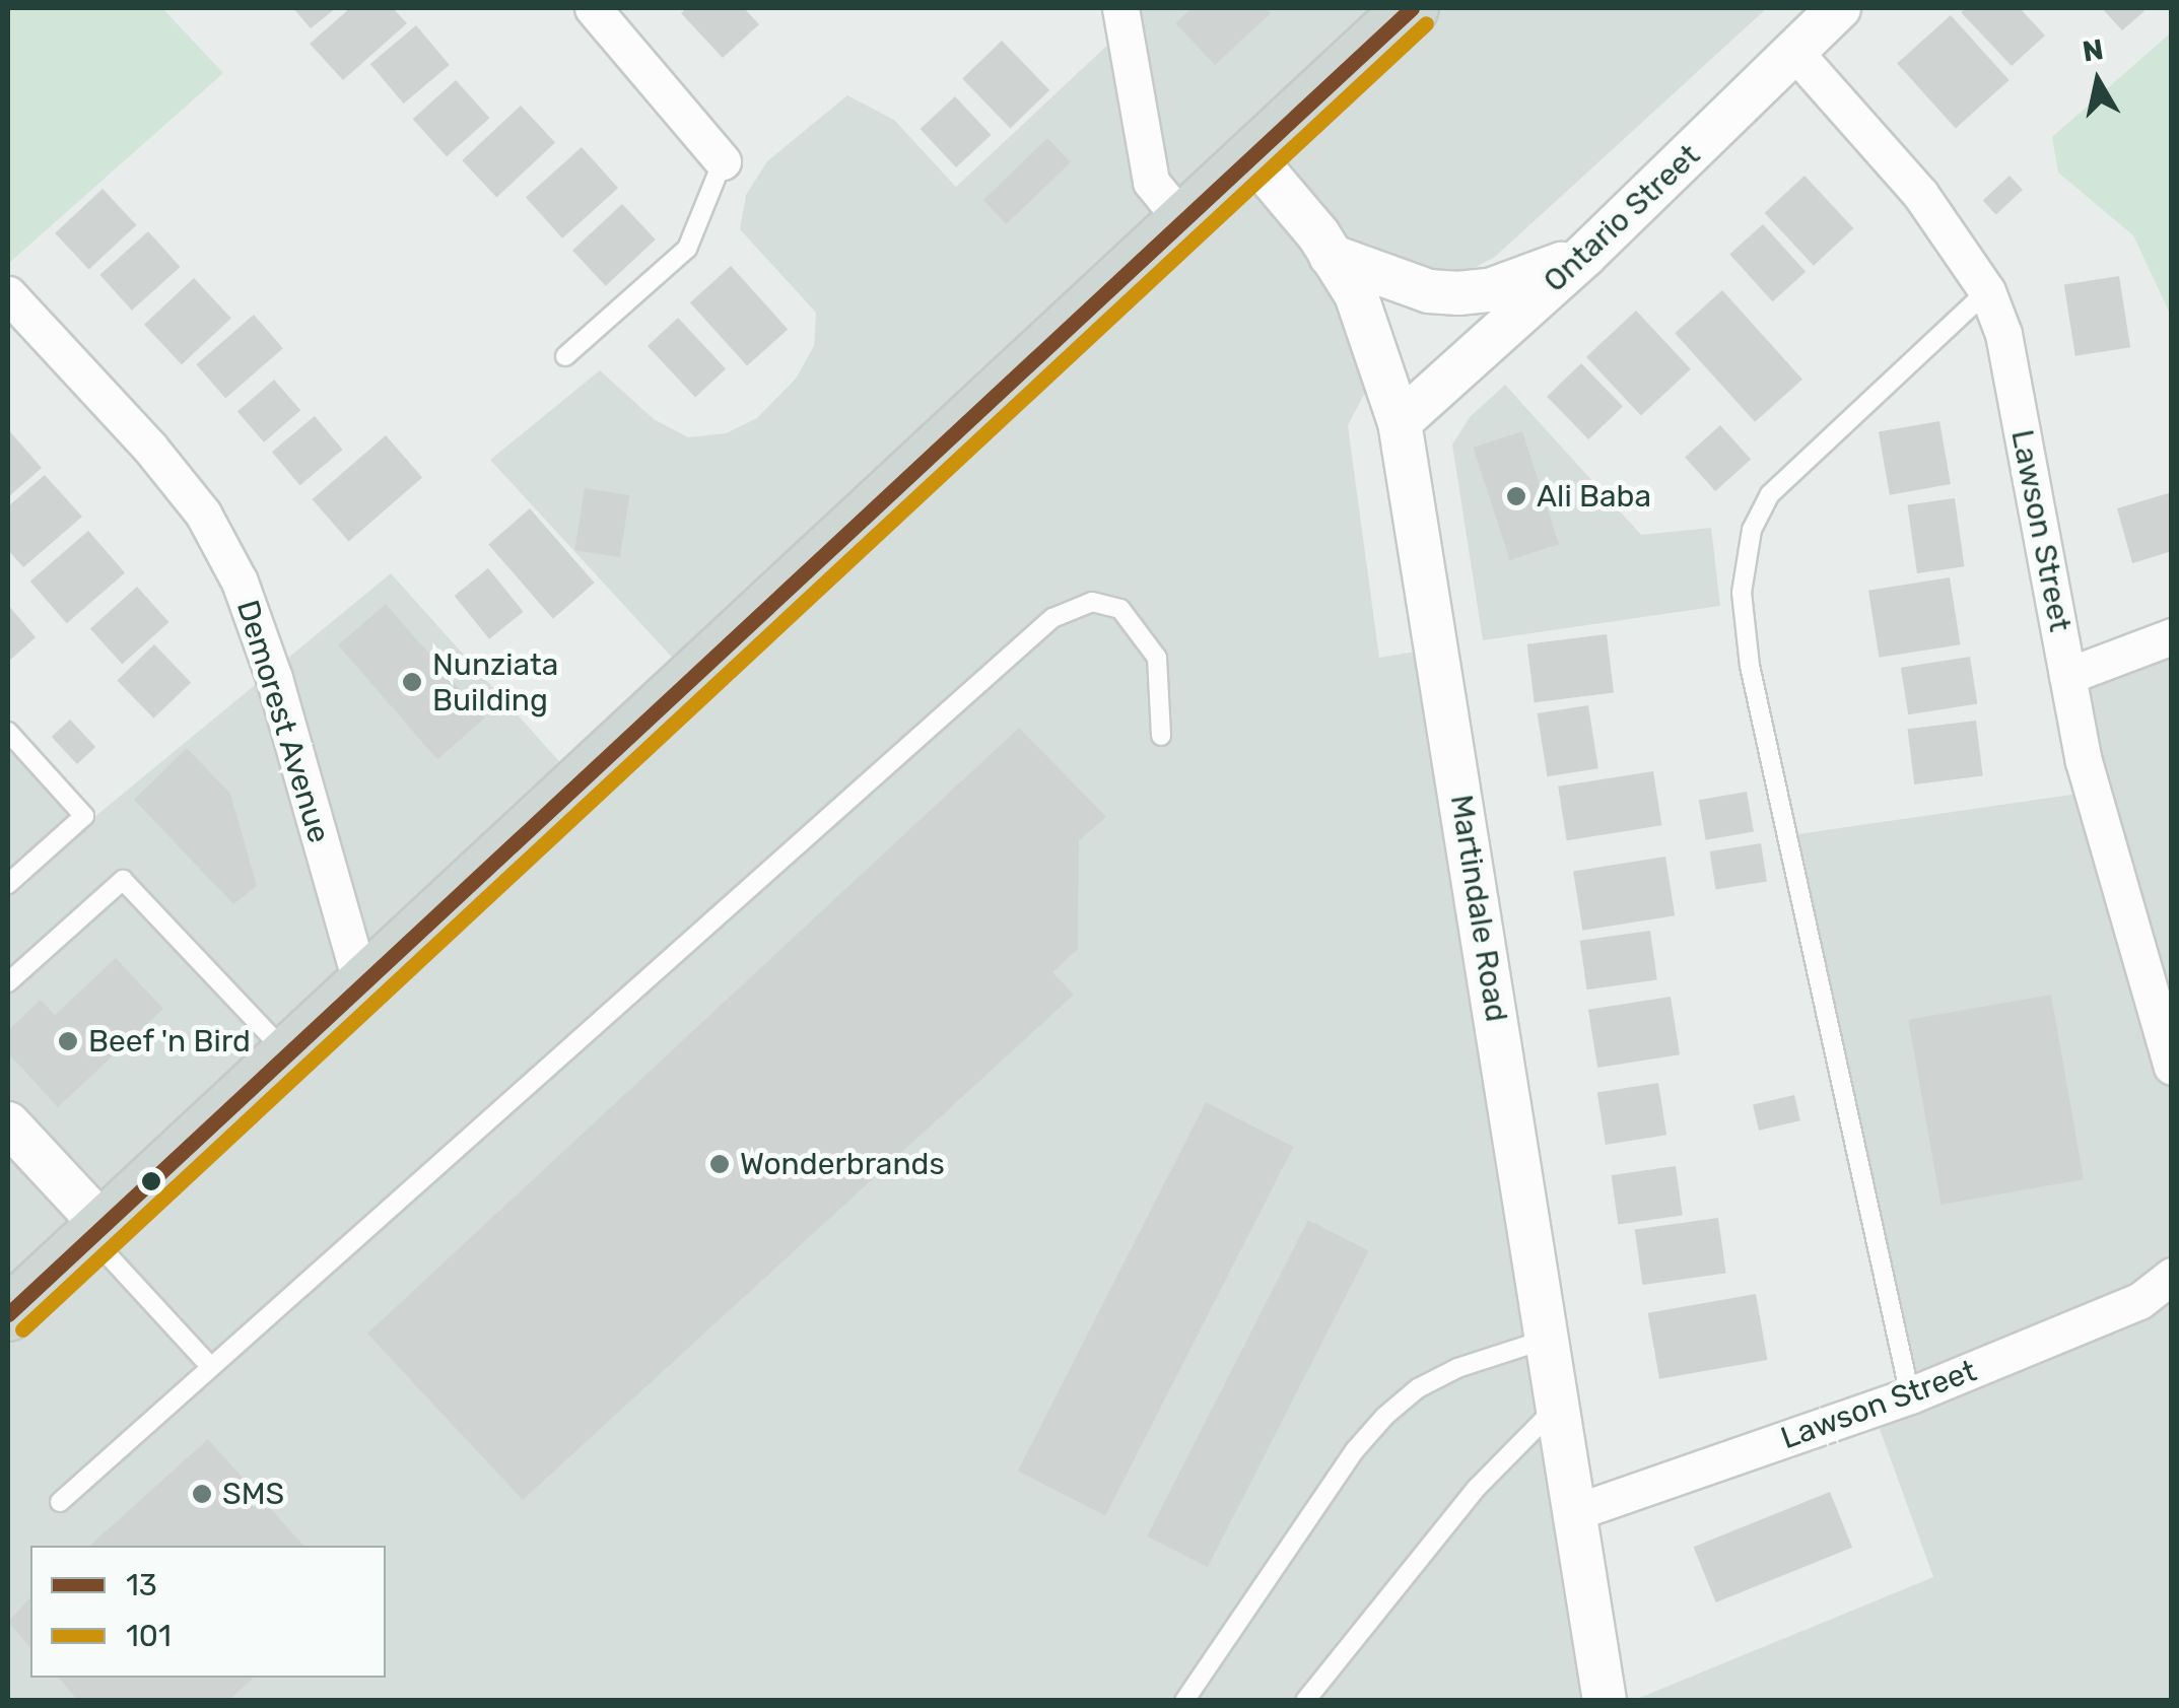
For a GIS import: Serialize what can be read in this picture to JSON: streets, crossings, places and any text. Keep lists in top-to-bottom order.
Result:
{
  "streets": {
    "street": [
      "Ontario Street",
      "Lawson Street",
      "Demorest Avenue",
      "Martindale Road"
    ]
  },
  "crossings": [
    ["Ontario Street", "Lawson Street"],
    ["Ontario Street", "Martindale Road"],
    ["Lawson Street", "Martindale Road"]
  ],
  "places": [
    "Ali Baba",
    "Nunziata Building",
    "Beef 'n Bird",
    "Wonderbrands",
    "SMS"
  ],
  "lines": ["transit line 13", "transit line 101"],
  "legend": ["13", "101"],
  "north": "top"
}
